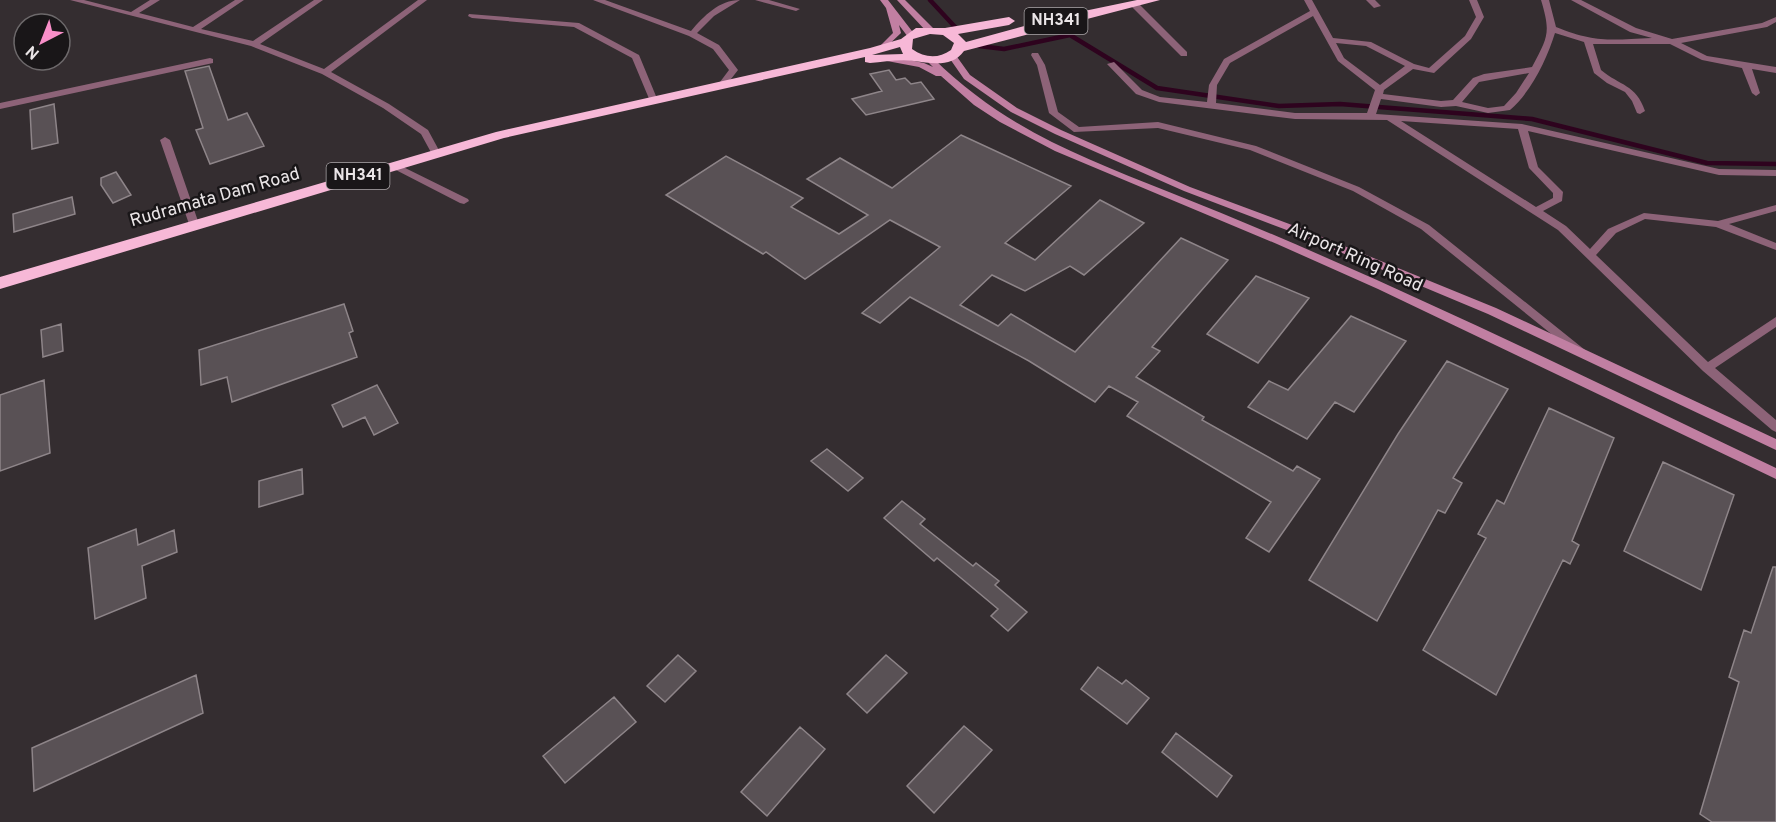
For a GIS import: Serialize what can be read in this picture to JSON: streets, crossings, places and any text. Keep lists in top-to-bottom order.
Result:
{
  "streets": {
    "highway": ["NH341", "Rudramata Dam Road"],
    "main road": ["Airport Ring Road"]
  },
  "crossings": [
    ["NH341", "Rudramata Dam Road"],
    ["NH341", "Airport Ring Road"]
  ],
  "north": "bottom left"
}
